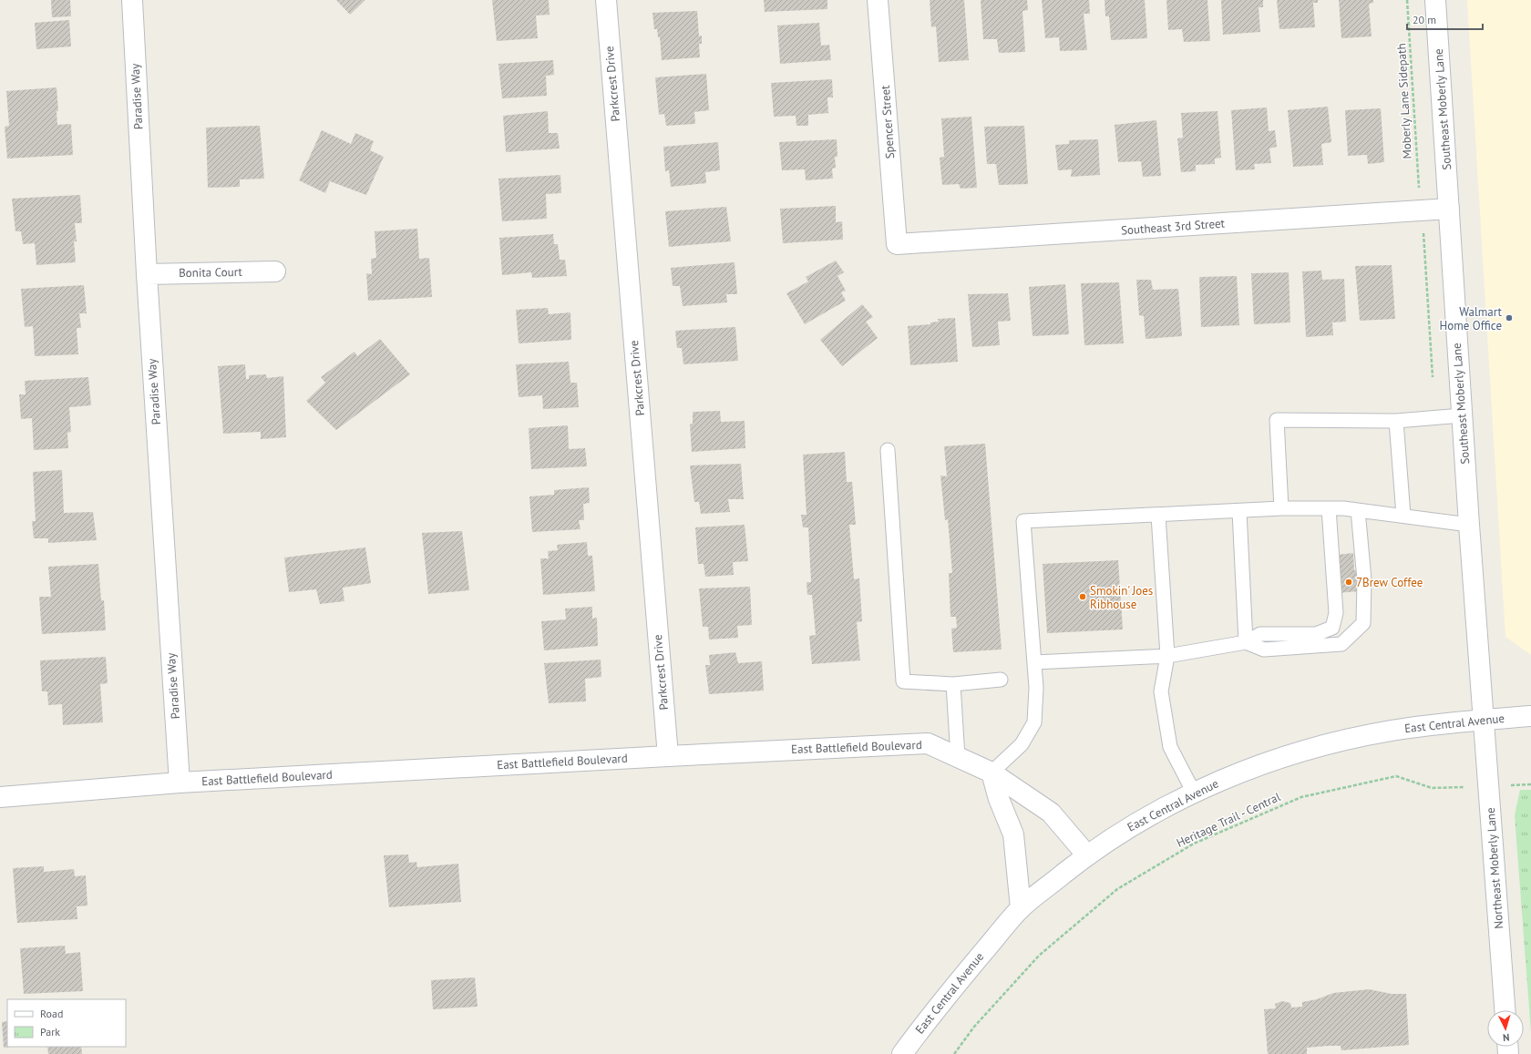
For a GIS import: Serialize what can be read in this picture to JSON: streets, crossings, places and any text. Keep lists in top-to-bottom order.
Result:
{
  "streets": {
    "street": [
      "Parkcrest Drive",
      "Paradise Way",
      "Southeast Moberly Lane",
      "Spencer Street",
      "Southeast 3rd Street",
      "Bonita Court",
      "East Central Avenue",
      "East Battlefield Boulevard",
      "Northeast Moberly Lane"
    ],
    "path": ["Moberly Lane Sidepath", "Heritage Trail - Central"]
  },
  "crossings": [
    ["Parkcrest Drive", "East Battlefield Boulevard"],
    ["Paradise Way", "Bonita Court"],
    ["Paradise Way", "East Battlefield Boulevard"],
    ["Southeast Moberly Lane", "Southeast 3rd Street"],
    ["Southeast Moberly Lane", "East Central Avenue"],
    ["Southeast Moberly Lane", "Northeast Moberly Lane"],
    ["Spencer Street", "Southeast 3rd Street"],
    ["East Central Avenue", "East Battlefield Boulevard"],
    ["East Central Avenue", "Northeast Moberly Lane"]
  ],
  "places": ["Walmart Home Office", "7Brew Coffee", "Smokin' Joes Ribhouse"],
  "legend": ["Road", "Park"],
  "scale_bar": "20 m",
  "north": "bottom"
}
